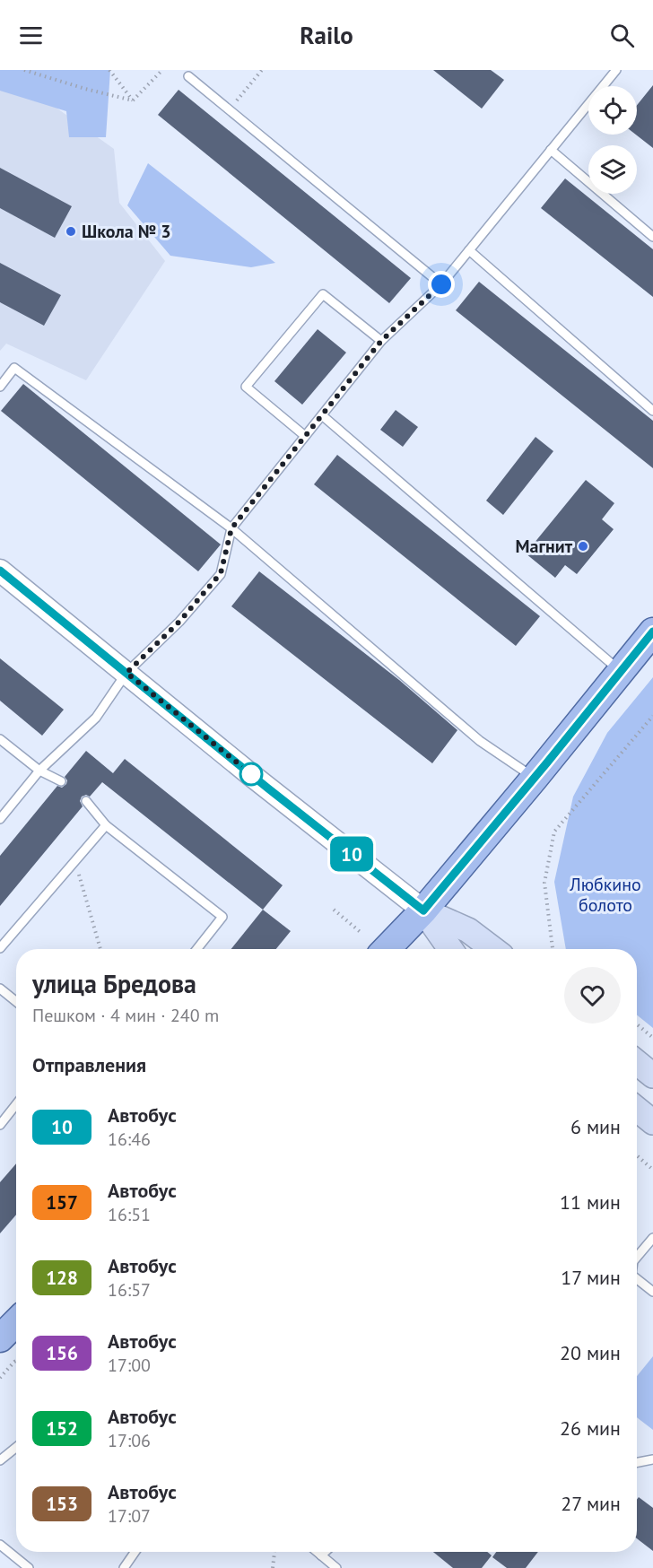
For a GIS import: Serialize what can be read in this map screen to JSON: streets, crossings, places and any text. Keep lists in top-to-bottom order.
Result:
{
  "parks": ["Любкино болото"],
  "places": ["Школа № 3", "Магнит"],
  "lines": ["bus line 10"],
  "page": {
    "header": "Railo",
    "on_map": "10",
    "heading": [
      ["улица Бредова", "Пешком · 4 мин · 240 m"],
      "Отправления"
    ],
    "list": [
      {
        "mark": "10",
        "name": "Автобус",
        "note": "16:46",
        "value": "6 мин"
      },
      {
        "mark": "157",
        "name": "Автобус",
        "note": "16:51",
        "value": "11 мин"
      },
      {
        "mark": "128",
        "name": "Автобус",
        "note": "16:57",
        "value": "17 мин"
      },
      {
        "mark": "156",
        "name": "Автобус",
        "note": "17:00",
        "value": "20 мин"
      },
      {
        "mark": "152",
        "name": "Автобус",
        "note": "17:06",
        "value": "26 мин"
      },
      {
        "mark": "153",
        "name": "Автобус",
        "note": "17:07",
        "value": "27 мин"
      }
    ]
  }
}
